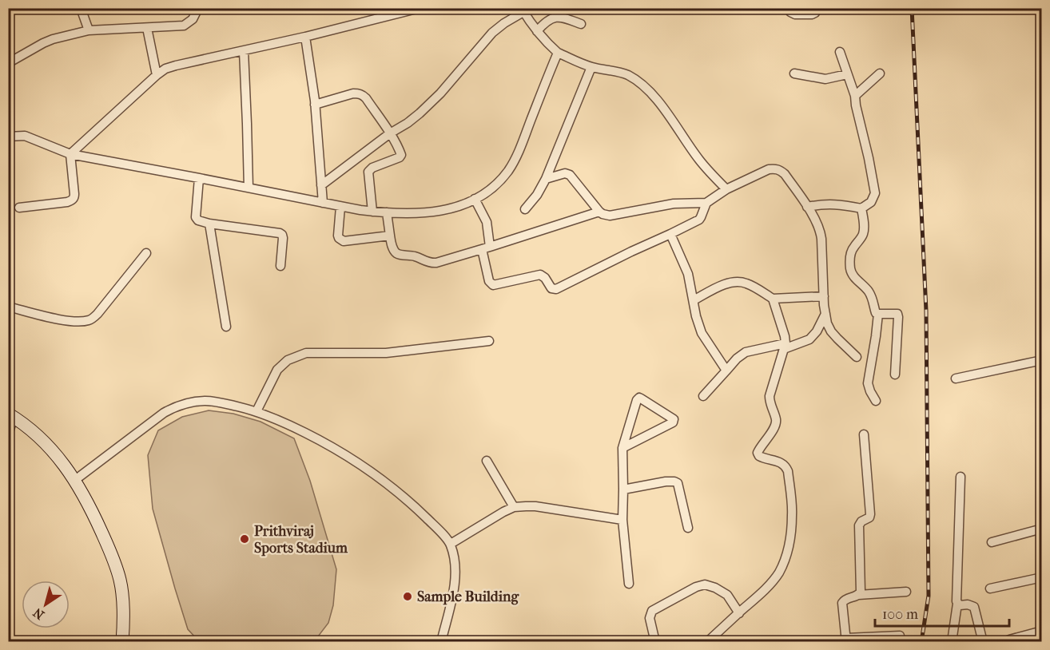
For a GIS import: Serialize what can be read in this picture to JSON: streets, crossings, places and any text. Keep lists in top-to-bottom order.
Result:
{
  "places": ["Prithviraj Sports Stadium", "Sample Building"],
  "scale_bar": "100 m",
  "north": "bottom left"
}
